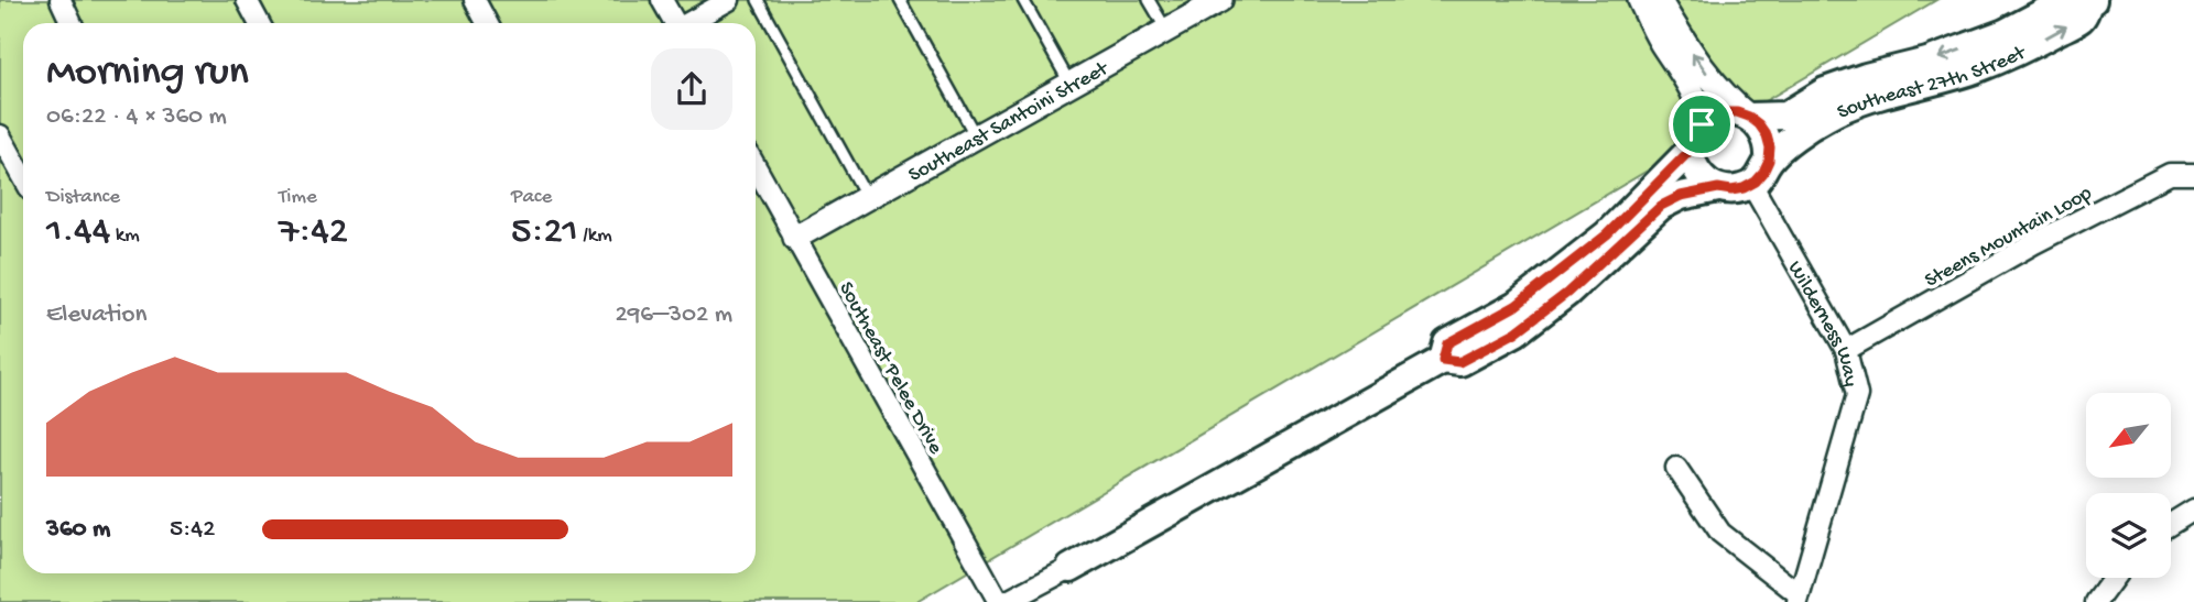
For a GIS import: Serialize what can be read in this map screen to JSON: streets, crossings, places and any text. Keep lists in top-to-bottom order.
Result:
{
  "streets": {
    "main road": ["Southeast 27th Street"],
    "street": [
      "Southeast Santoini Street",
      "Steens Mountain Loop",
      "Wilderness Way",
      "Southeast Pelee Drive"
    ]
  },
  "crossings": [
    ["Southeast 27th Street", "Wilderness Way"],
    ["Southeast Santoini Street", "Southeast Pelee Drive"],
    ["Steens Mountain Loop", "Wilderness Way"]
  ],
  "north": "bottom left",
  "page": {
    "heading": ["Morning run", "06:22 · 4 × 360 m"],
    "stats": [
      ["Distance", "1.44 km"],
      ["Time", "7:42"],
      ["Pace", "5:21 /km"]
    ],
    "chart": ["Elevation", "296–302 m"],
    "list": [
      {
        "name": "360 m",
        "note": "5:42"
      }
    ]
  }
}
